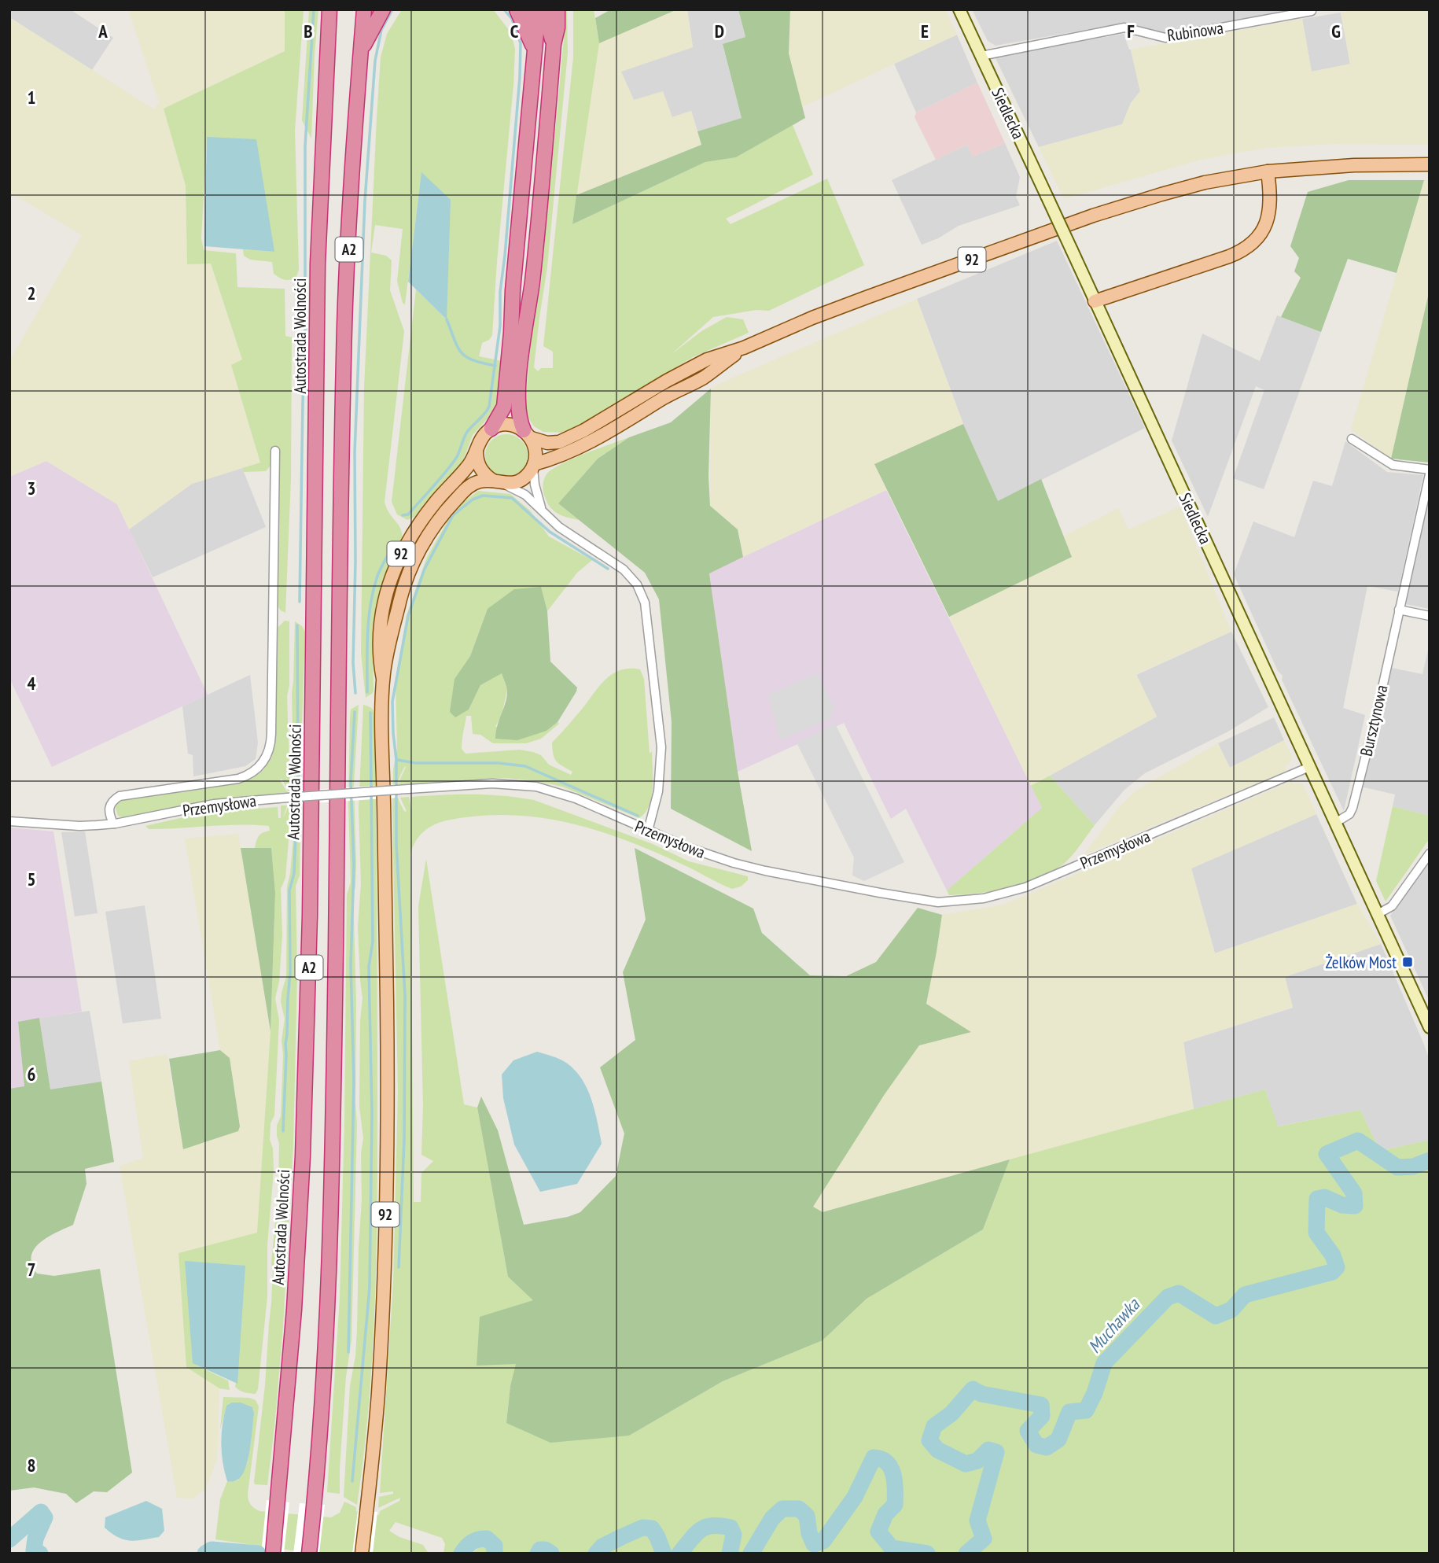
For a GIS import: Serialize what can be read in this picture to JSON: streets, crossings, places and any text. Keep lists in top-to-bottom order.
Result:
{
  "streets": {
    "highway": ["A2", "Autostrada Wolności"],
    "main road": ["Siedlecka", "92"],
    "street": ["Rubinowa", "Bursztynowa", "Przemysłowa"]
  },
  "crossings": [
    ["Rubinowa", "Siedlecka"],
    ["Siedlecka", "Bursztynowa"],
    ["Siedlecka", "Przemysłowa"]
  ],
  "water": ["Muchawka"],
  "places": {
    "transit": ["Żelków Most"]
  },
  "grid": {
    "columns": [
      "A",
      "B",
      "C",
      "D",
      "E",
      "F",
      "G"
    ],
    "rows": [
      "1",
      "2",
      "3",
      "4",
      "5",
      "6",
      "7",
      "8"
    ]
  }
}
